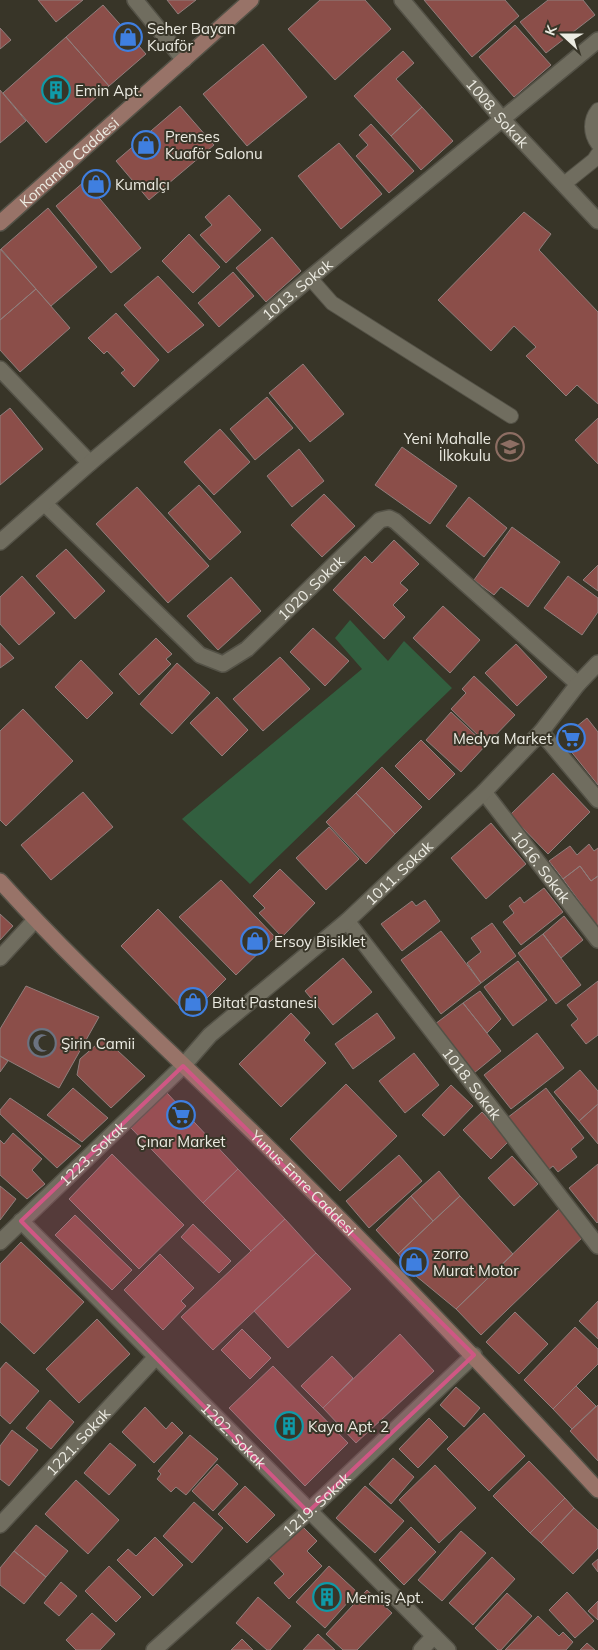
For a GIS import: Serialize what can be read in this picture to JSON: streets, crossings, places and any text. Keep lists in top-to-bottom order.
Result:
{
  "streets": {
    "main road": ["Komando Caddesi", "Yunus Emre Caddesi"],
    "street": [
      "1008. Sokak",
      "1013. Sokak",
      "1020. Sokak",
      "1016. Sokak",
      "1011. Sokak",
      "1018. Sokak",
      "1223. Sokak",
      "1202. Sokak",
      "1221. Sokak",
      "1219. Sokak"
    ]
  },
  "crossings": [
    ["1008. Sokak", "1013. Sokak"],
    ["1013. Sokak", "1020. Sokak"],
    ["1020. Sokak", "1011. Sokak"],
    ["1016. Sokak", "1011. Sokak"],
    ["1011. Sokak", "1018. Sokak"],
    ["1011. Sokak", "1223. Sokak"],
    ["1011. Sokak", "Yunus Emre Caddesi"],
    ["1223. Sokak", "Yunus Emre Caddesi"],
    ["1223. Sokak", "1202. Sokak"],
    ["Yunus Emre Caddesi", "1219. Sokak"],
    ["1202. Sokak", "1221. Sokak"],
    ["1202. Sokak", "1219. Sokak"]
  ],
  "places": {
    "shop": [
      "Seher Bayan Kuaför",
      "Prenses Kuaför Salonu",
      "Kumalçı",
      "Ersoy Bisiklet",
      "Bitat Pastanesi",
      "zorro Murat Motor"
    ],
    "building": ["Emin Apt.", "Kaya Apt. 2", "Memiş Apt."],
    "school or university": ["Yeni Mahalle İlkokulu"],
    "supermarket": ["Medya Market", "Çınar Market"],
    "mosque": ["Şirin Camii"]
  },
  "north": "left"
}
